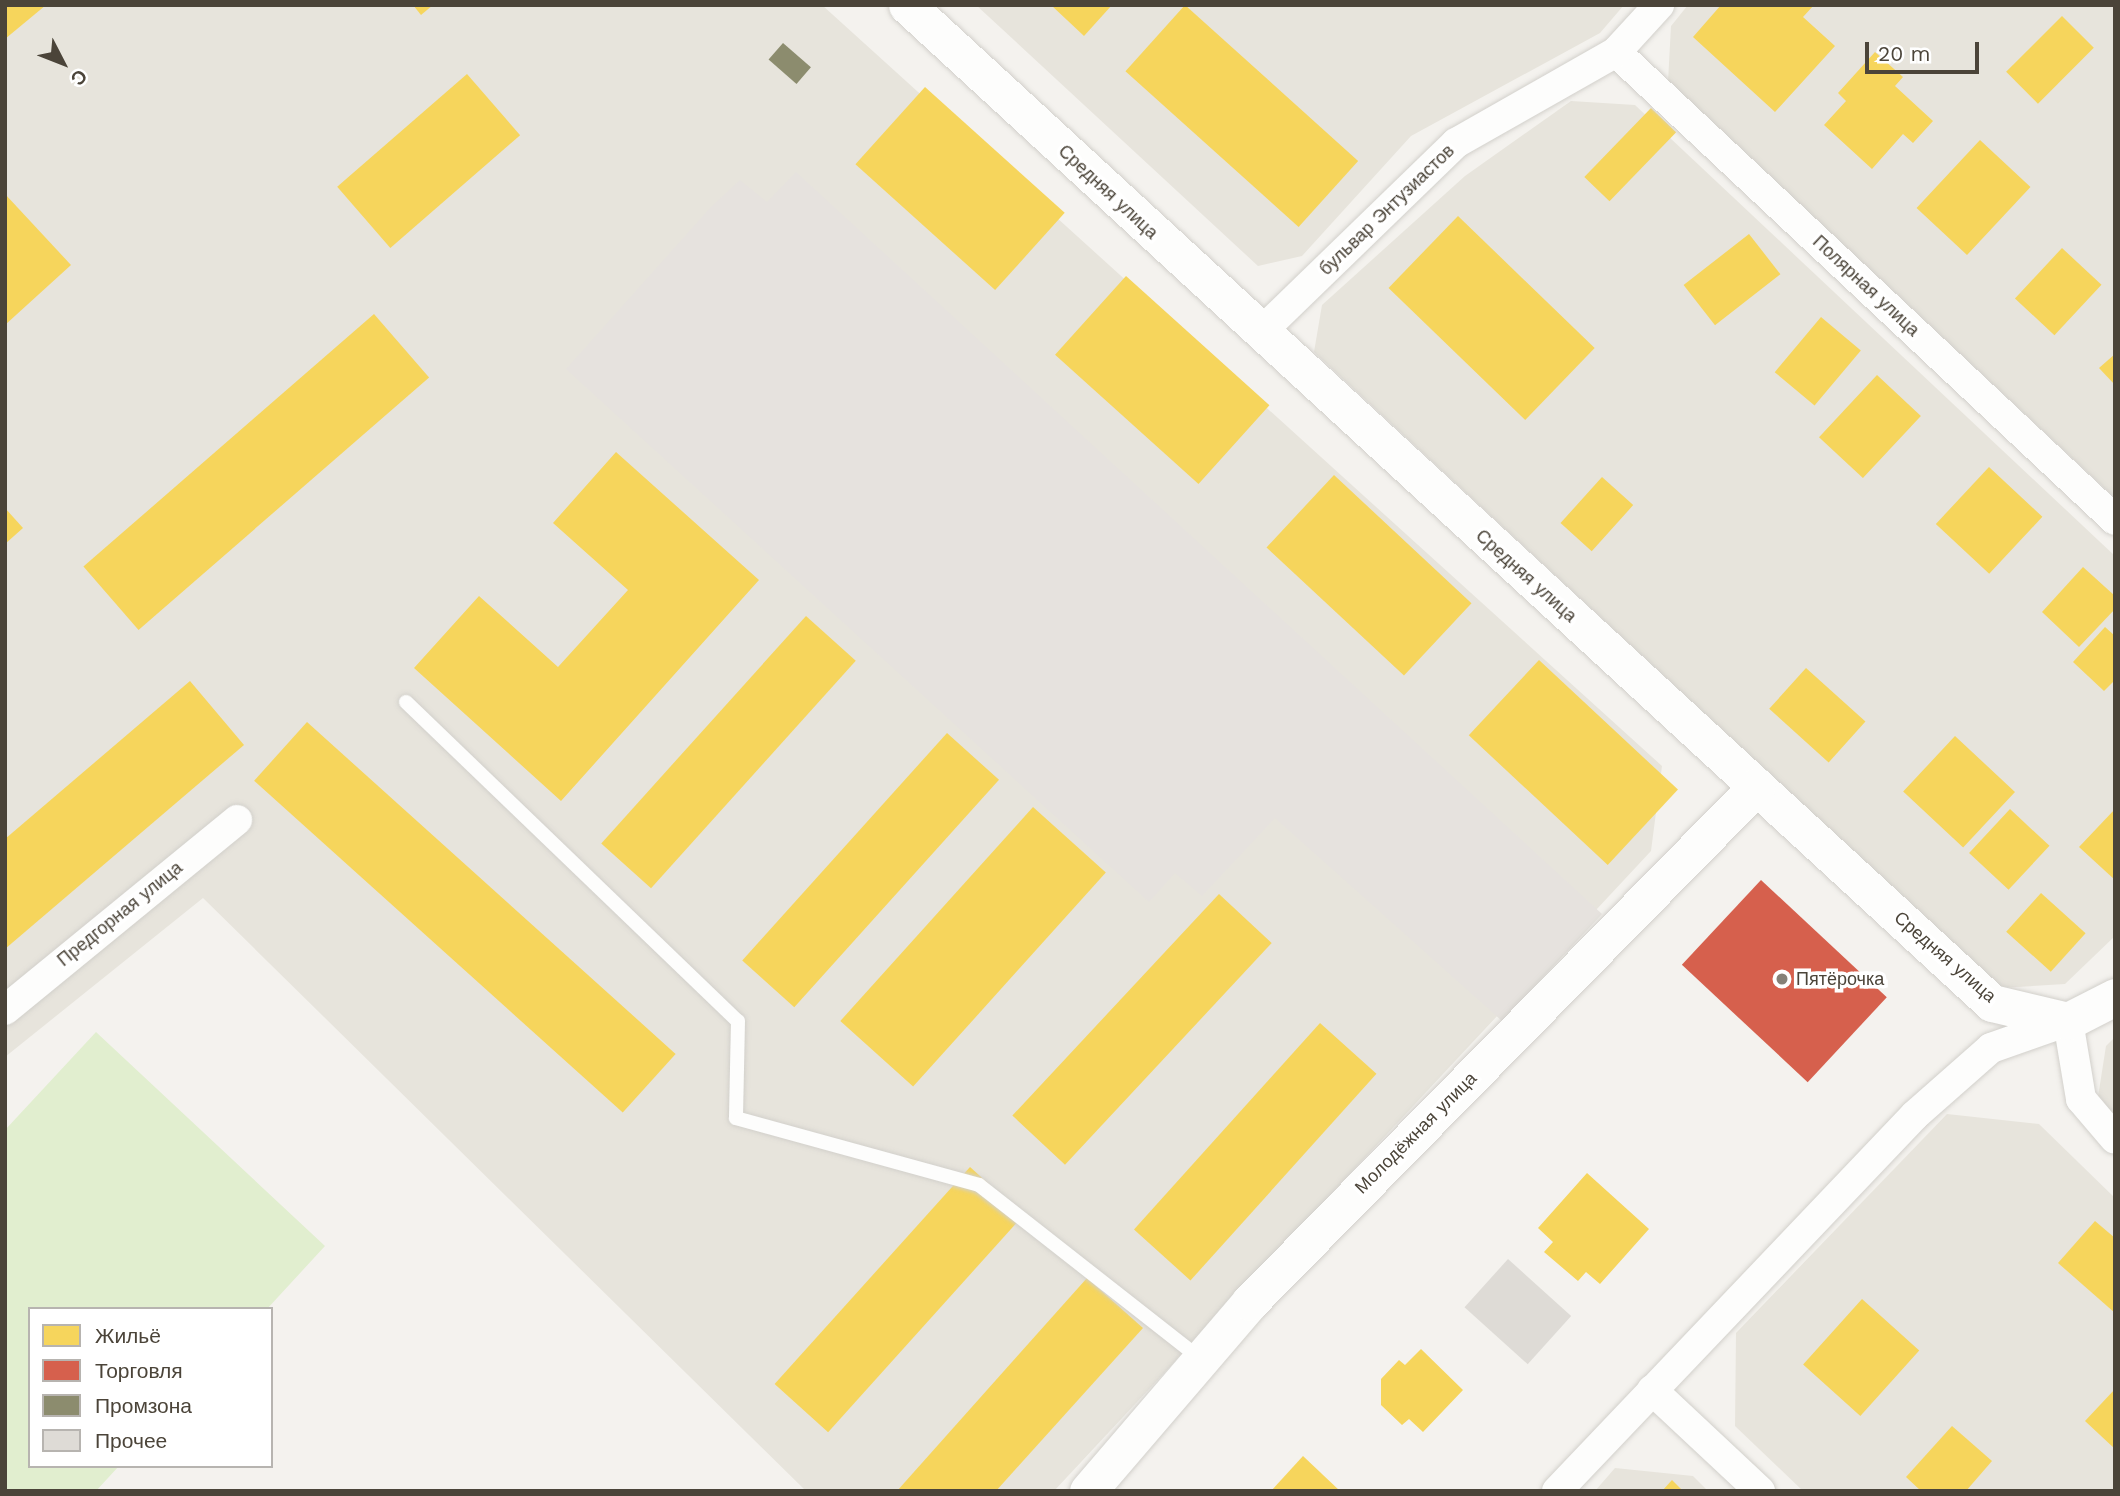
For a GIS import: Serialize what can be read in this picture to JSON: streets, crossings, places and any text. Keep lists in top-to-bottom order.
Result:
{
  "streets": {
    "street": [
      "Средняя улица",
      "бульвар Энтузиастов",
      "Полярная улица",
      "Предгорная улица",
      "Молодёжная улица"
    ]
  },
  "crossings": [
    ["Средняя улица", "бульвар Энтузиастов"],
    ["Средняя улица", "Молодёжная улица"],
    ["бульвар Энтузиастов", "Полярная улица"]
  ],
  "places": ["Пятёрочка"],
  "legend": [
    "Жильё",
    "Торговля",
    "Промзона",
    "Прочее"
  ],
  "scale_bar": "20 m",
  "north": "bottom right"
}
